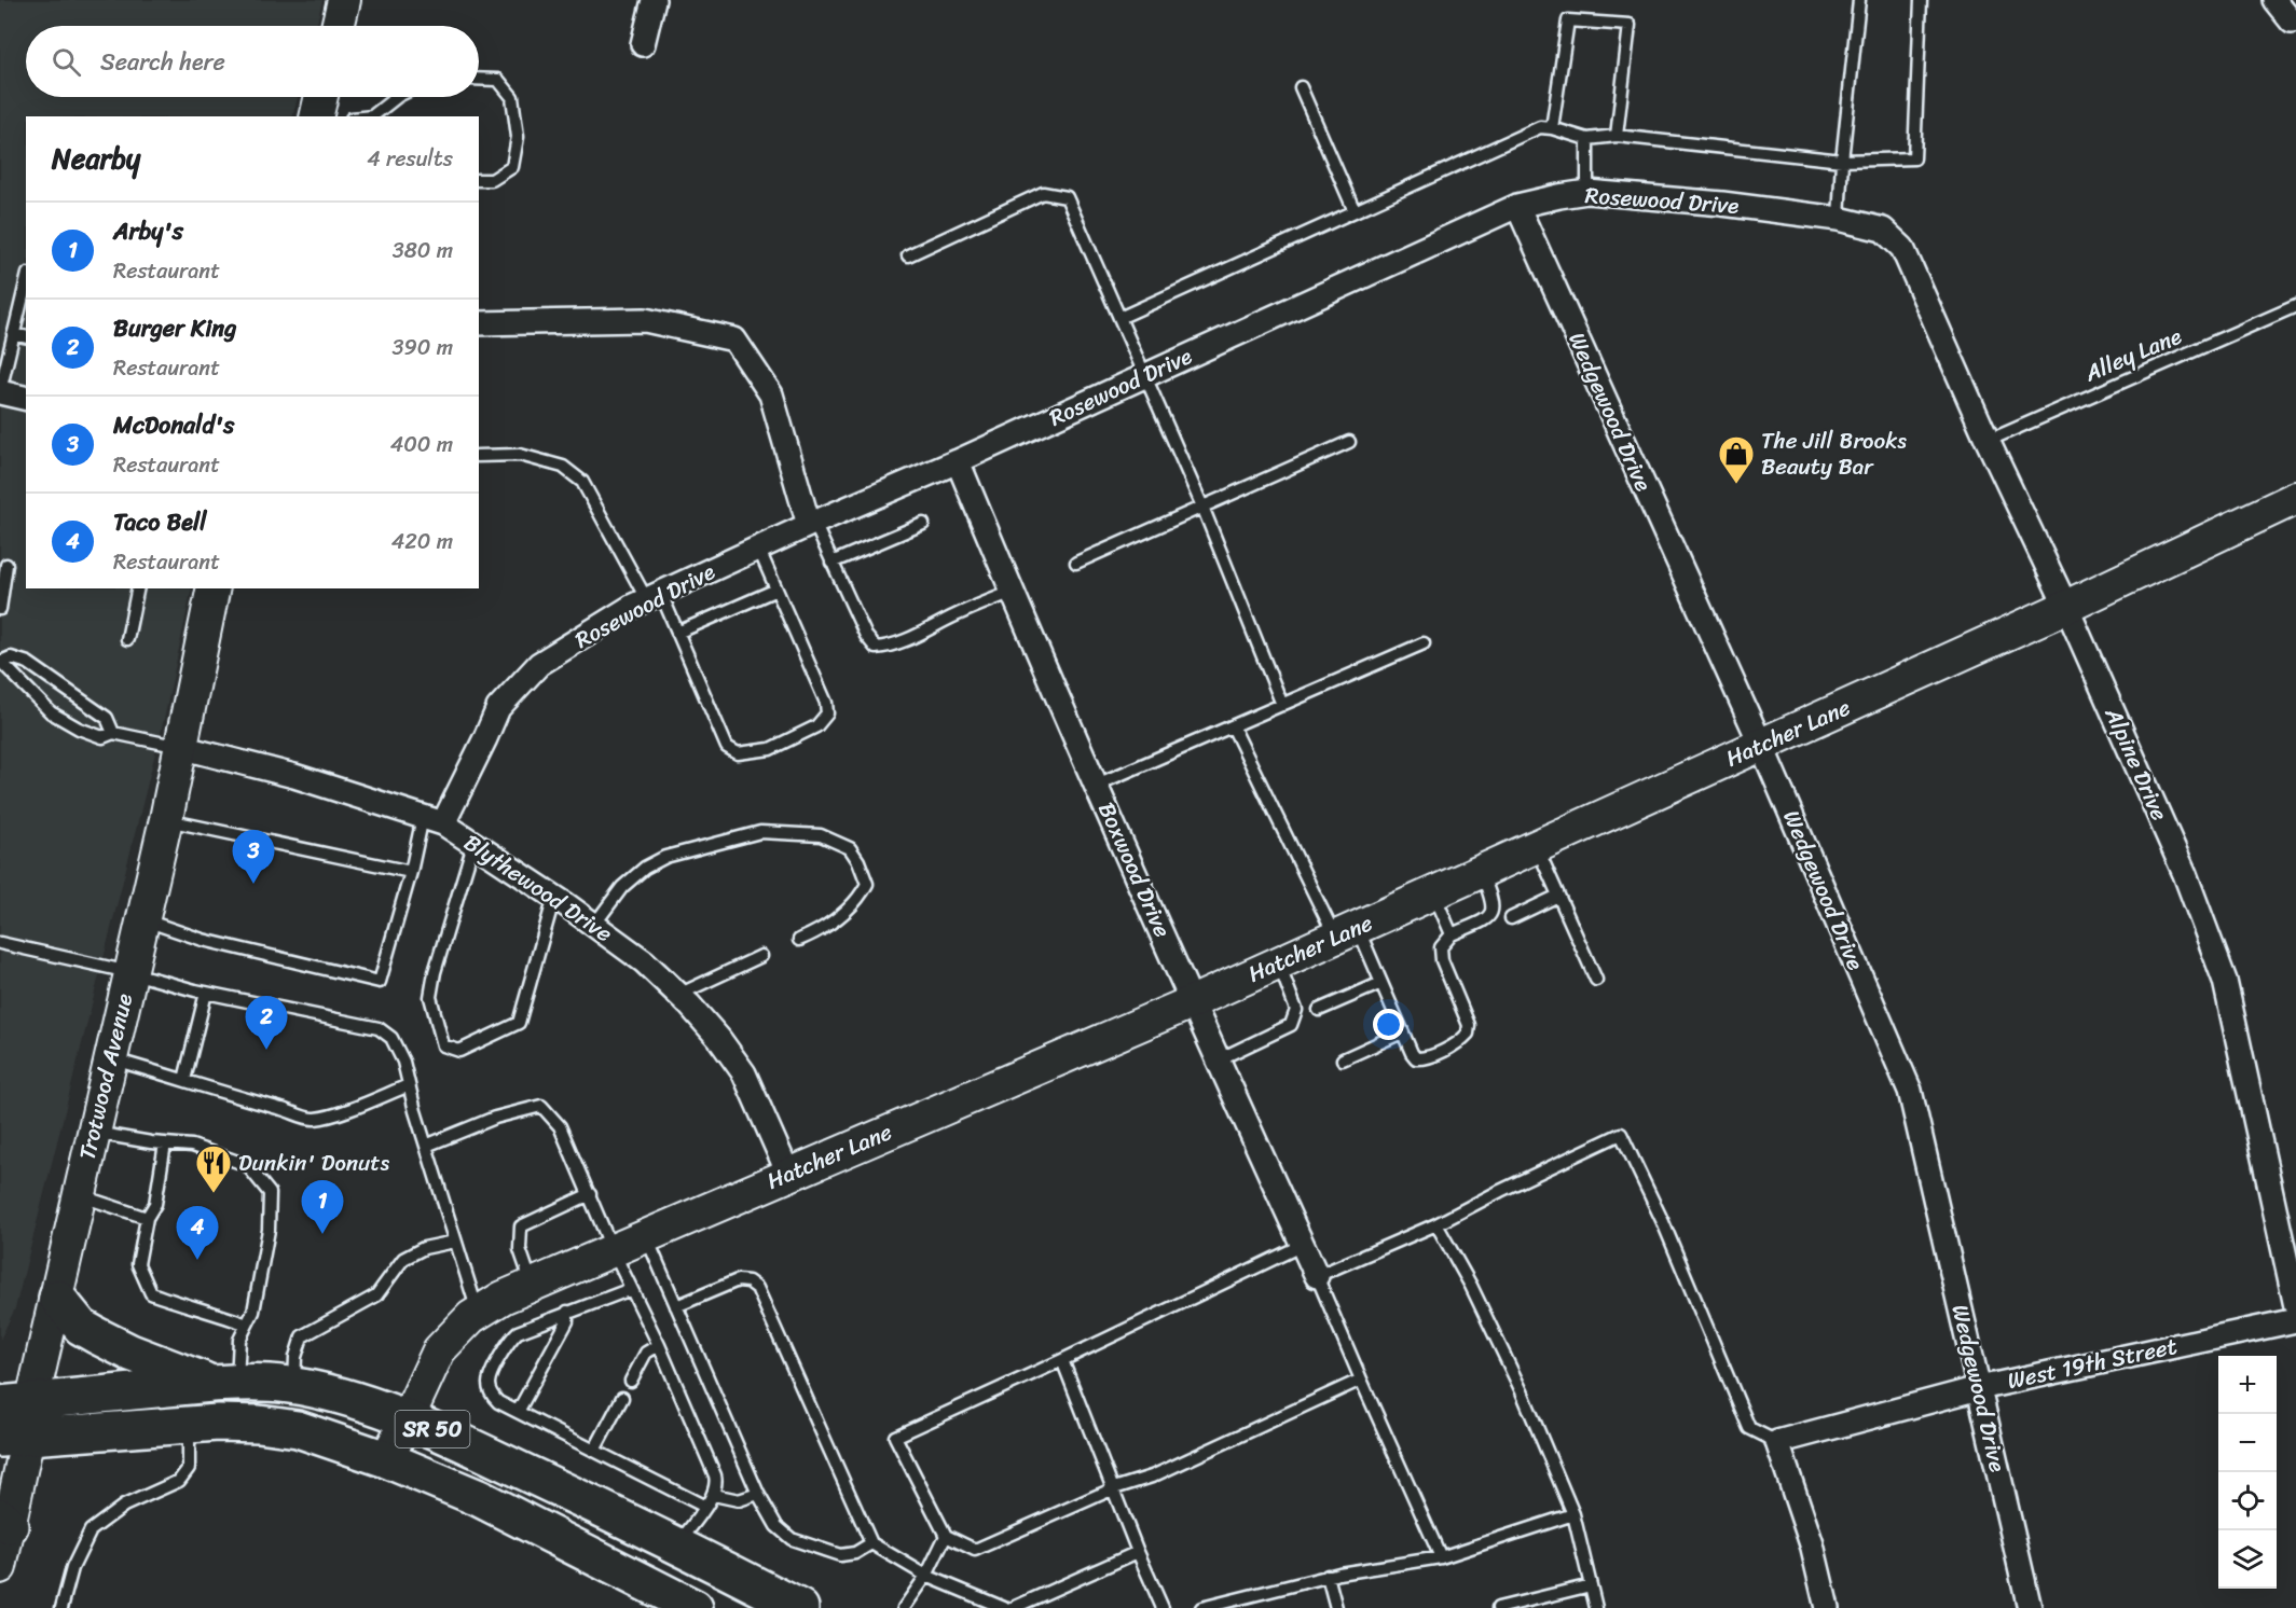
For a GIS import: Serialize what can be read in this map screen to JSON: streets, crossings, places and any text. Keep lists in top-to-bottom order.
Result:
{
  "streets": {
    "main road": ["SR 50"],
    "street": [
      "Rosewood Drive",
      "Wedgewood Drive",
      "Hatcher Lane",
      "Alpine Drive",
      "Boxwood Drive",
      "Blythewood Drive",
      "Trotwood Avenue",
      "West 19th Street"
    ],
    "lane": ["Alley Lane"]
  },
  "crossings": [
    ["Rosewood Drive", "Wedgewood Drive"],
    ["Rosewood Drive", "Alpine Drive"],
    ["Rosewood Drive", "Boxwood Drive"],
    ["Rosewood Drive", "Blythewood Drive"],
    ["Alley Lane", "Alpine Drive"],
    ["Wedgewood Drive", "Hatcher Lane"],
    ["Wedgewood Drive", "West 19th Street"],
    ["Hatcher Lane", "Alpine Drive"],
    ["Hatcher Lane", "Boxwood Drive"],
    ["Hatcher Lane", "Blythewood Drive"],
    ["Hatcher Lane", "SR 50"],
    ["Blythewood Drive", "Trotwood Avenue"],
    ["Trotwood Avenue", "SR 50"]
  ],
  "places": {
    "shop": ["The Jill Brooks Beauty Bar"],
    "restaurant": ["Dunkin' Donuts"]
  },
  "page": {
    "search": "Search here",
    "heading": ["Nearby", "4 results"],
    "list": [
      {
        "mark": "1",
        "name": "Arby's",
        "note": "Restaurant",
        "value": "380 m"
      },
      {
        "mark": "2",
        "name": "Burger King",
        "note": "Restaurant",
        "value": "390 m"
      },
      {
        "mark": "3",
        "name": "McDonald's",
        "note": "Restaurant",
        "value": "400 m"
      },
      {
        "mark": "4",
        "name": "Taco Bell",
        "note": "Restaurant",
        "value": "420 m"
      }
    ],
    "pins": [
      "3",
      "2",
      "1",
      "4"
    ],
    "map_buttons": ["+", "−"]
  }
}
